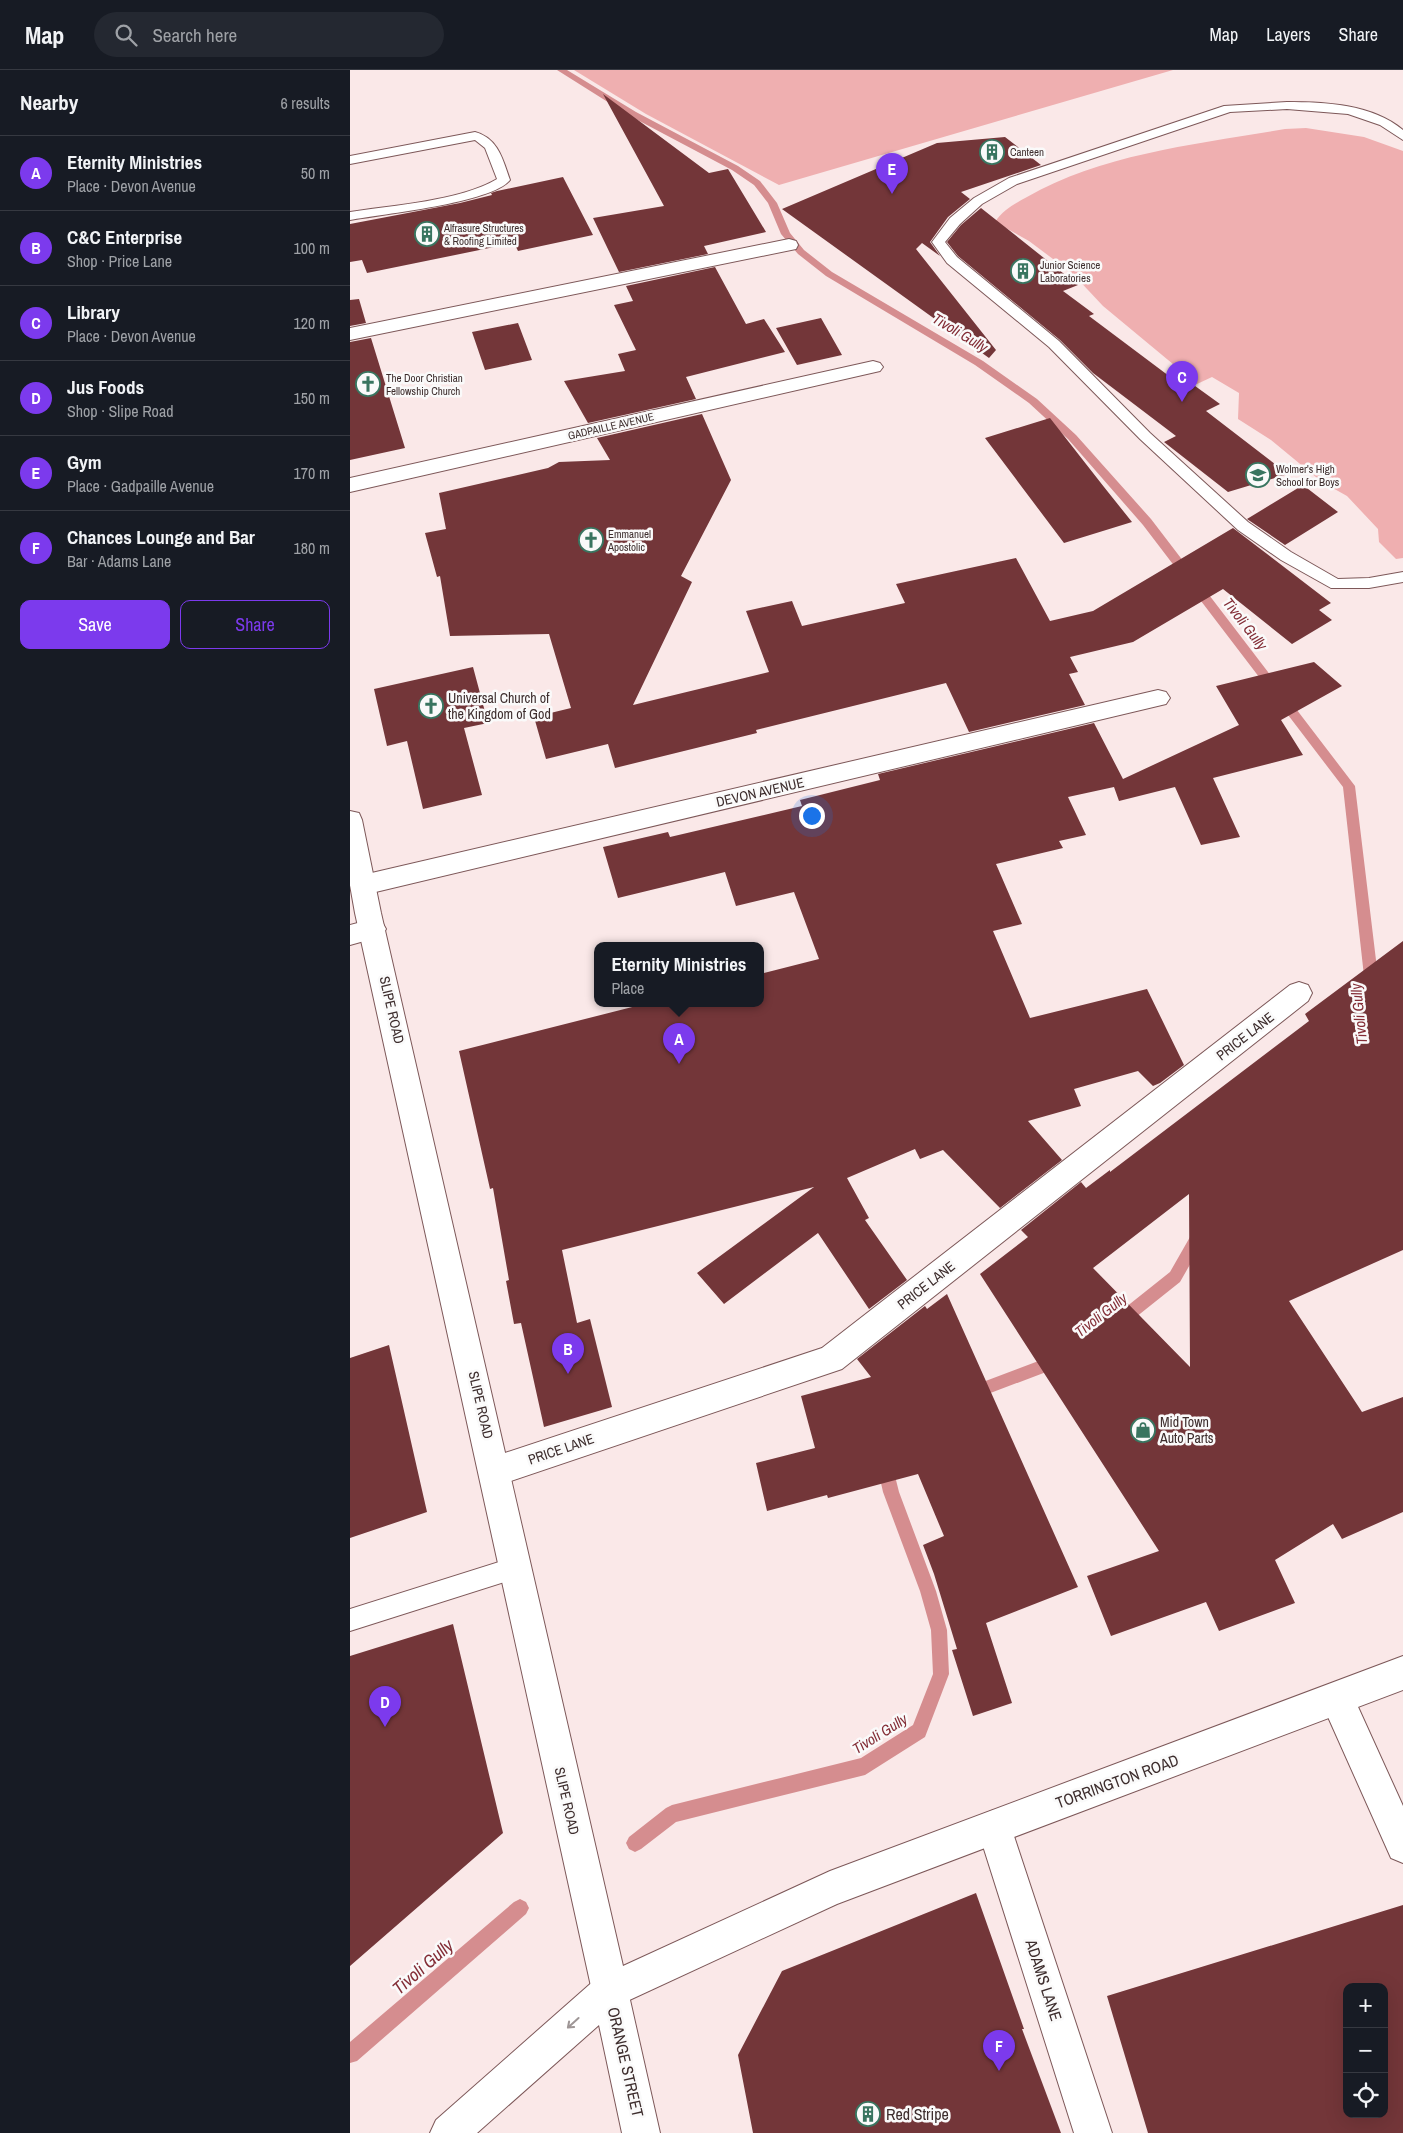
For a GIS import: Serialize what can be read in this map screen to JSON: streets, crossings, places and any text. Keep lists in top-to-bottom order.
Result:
{
  "streets": {
    "street": [
      "GADPAILLE AVENUE",
      "DEVON AVENUE",
      "SLIPE ROAD",
      "PRICE LANE",
      "TORRINGTON ROAD",
      "ADAMS LANE",
      "ORANGE STREET"
    ]
  },
  "crossings": [
    ["DEVON AVENUE", "SLIPE ROAD"],
    ["SLIPE ROAD", "PRICE LANE"],
    ["SLIPE ROAD", "TORRINGTON ROAD"],
    ["SLIPE ROAD", "ORANGE STREET"],
    ["TORRINGTON ROAD", "ADAMS LANE"],
    ["TORRINGTON ROAD", "ORANGE STREET"]
  ],
  "water": ["Tivoli Gully"],
  "places": {
    "building": [
      "Canteen",
      "Alfrasure Structures & Roofing Limited",
      "Junior Science Laboratories",
      "Red Stripe"
    ],
    "church": ["The Door Christian Fellowship Church", "Emmanuel Apostolic", "Universal Church of the Kingdom of God"],
    "school or university": ["Wolmer's High School for Boys"],
    "shop": ["Mid Town Auto Parts"]
  },
  "page": {
    "header": "Map",
    "search": "Search here",
    "nav": ["Map", "Layers", "Share"],
    "heading": ["Nearby", "6 results"],
    "list": [
      {
        "mark": "A",
        "name": "Eternity Ministries",
        "note": "Place · Devon Avenue",
        "value": "50 m"
      },
      {
        "mark": "B",
        "name": "C&C Enterprise",
        "note": "Shop · Price Lane",
        "value": "100 m"
      },
      {
        "mark": "C",
        "name": "Library",
        "note": "Place · Devon Avenue",
        "value": "120 m"
      },
      {
        "mark": "D",
        "name": "Jus Foods",
        "note": "Shop · Slipe Road",
        "value": "150 m"
      },
      {
        "mark": "E",
        "name": "Gym",
        "note": "Place · Gadpaille Avenue",
        "value": "170 m"
      },
      {
        "mark": "F",
        "name": "Chances Lounge and Bar",
        "note": "Bar · Adams Lane",
        "value": "180 m"
      }
    ],
    "pins": [
      "E",
      "C",
      "A",
      "B",
      "D",
      "F"
    ],
    "buttons": ["Save", "Share"],
    "popup": ["Eternity Ministries", "Place"],
    "map_buttons": ["+", "−"]
  }
}
